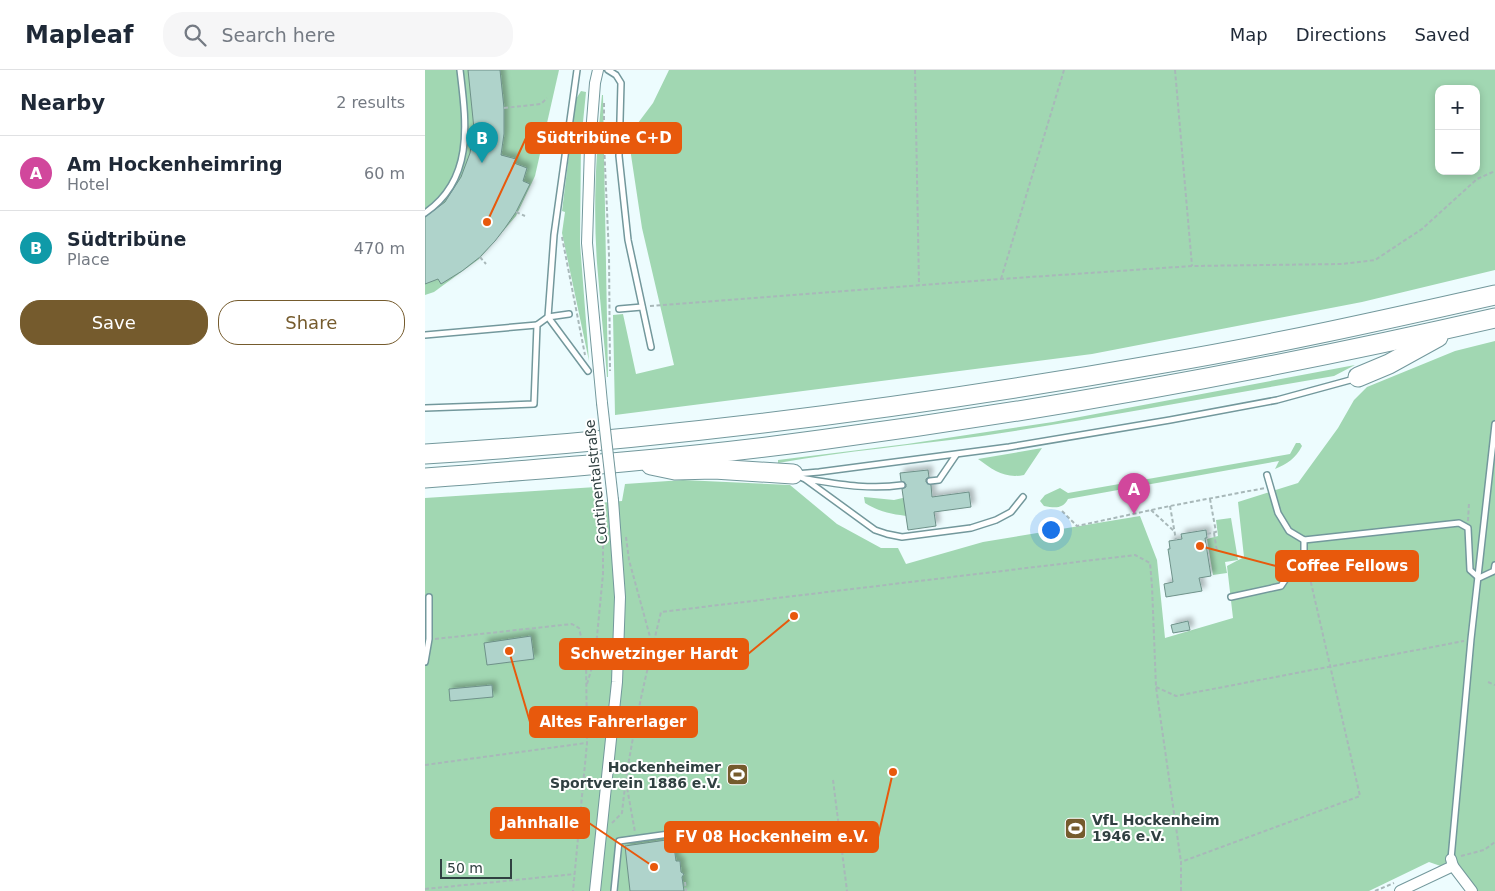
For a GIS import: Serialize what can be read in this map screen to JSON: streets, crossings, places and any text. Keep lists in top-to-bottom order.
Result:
{
  "streets": {
    "street": ["Continentalstraße"]
  },
  "places": {
    "other": [
      "Südtribüne C+D",
      "Coffee Fellows",
      "Schwetzinger Hardt",
      "Altes Fahrerlager",
      "FV 08 Hockenheim e.V.",
      "Jahnhalle"
    ],
    "sports": ["Hockenheimer Sportverein 1886 e.V.", "VfL Hockenheim 1946 e.V."]
  },
  "scale_bar": "50 m",
  "page": {
    "header": "Mapleaf",
    "search": "Search here",
    "nav": ["Map", "Directions", "Saved"],
    "heading": ["Nearby", "2 results"],
    "map_buttons": ["+", "−"],
    "pins": ["B", "A"],
    "list": [
      {
        "mark": "A",
        "name": "Am Hockenheimring",
        "note": "Hotel",
        "value": "60 m"
      },
      {
        "mark": "B",
        "name": "Südtribüne",
        "note": "Place",
        "value": "470 m"
      }
    ],
    "buttons": ["Save", "Share"],
    "scale": "50 m"
  }
}
